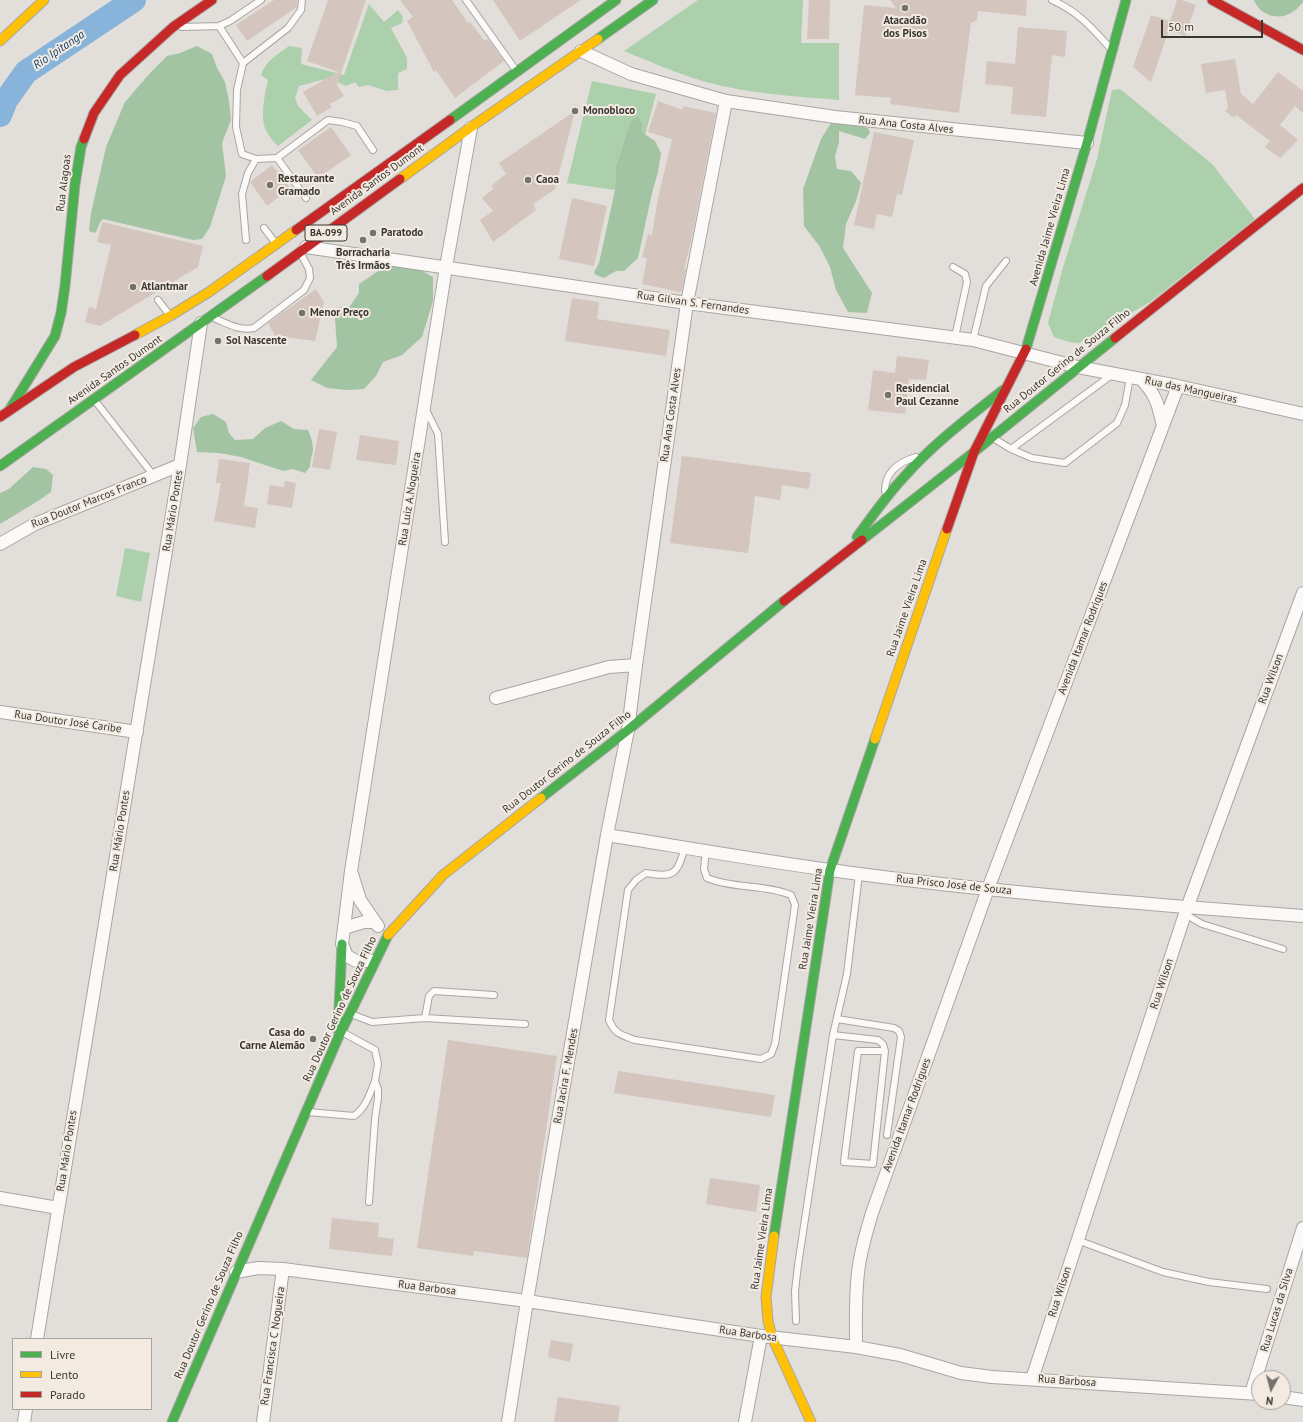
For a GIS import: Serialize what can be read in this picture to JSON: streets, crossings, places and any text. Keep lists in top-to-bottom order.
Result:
{
  "streets": {
    "main road": [
      "Avenida Santos Dumont",
      "Rua Alagoas",
      "Avenida Jaime Vieira Lima",
      "BA-099",
      "Rua Doutor Gerino de Souza Filho",
      "Rua Jaime Vieira Lima"
    ],
    "street": [
      "Rua Ana Costa Alves",
      "Rua Gilvan S. Fernandes",
      "Rua das Mangueiras",
      "Rua Luiz A.Nogueira",
      "Rua Doutor Marcos Franco",
      "Rua Mário Pontes",
      "Avenida Itamar Rodriques",
      "Rua Wilson",
      "Rua Doutor José Caribe",
      "Rua Prisco José de Souza",
      "Rua Jacira F. Mendes",
      "Avenida Itamar Rodrigues",
      "Rua Barbosa",
      "Rua Lucas da Silva",
      "Rua Francisca C Nogueira"
    ]
  },
  "crossings": [
    ["Rua Ana Costa Alves", "Avenida Santos Dumont"],
    ["Rua Ana Costa Alves", "Avenida Jaime Vieira Lima"],
    ["Rua Ana Costa Alves", "Rua Gilvan S. Fernandes"],
    ["Rua Ana Costa Alves", "Rua Doutor Gerino de Souza Filho"],
    ["Rua Ana Costa Alves", "Rua Jacira F. Mendes"],
    ["Avenida Santos Dumont", "Rua Alagoas"],
    ["Avenida Santos Dumont", "Rua Gilvan S. Fernandes"],
    ["Avenida Santos Dumont", "Rua Luiz A.Nogueira"],
    ["Avenida Santos Dumont", "Rua Mário Pontes"],
    ["Avenida Jaime Vieira Lima", "Rua Gilvan S. Fernandes"],
    ["Avenida Jaime Vieira Lima", "Rua Doutor Gerino de Souza Filho"],
    ["Avenida Jaime Vieira Lima", "Rua Jaime Vieira Lima"],
    ["Rua Gilvan S. Fernandes", "Rua Doutor Gerino de Souza Filho"],
    ["Rua Gilvan S. Fernandes", "Rua das Mangueiras"],
    ["Rua Gilvan S. Fernandes", "Rua Luiz A.Nogueira"],
    ["Rua Doutor Gerino de Souza Filho", "Rua das Mangueiras"],
    ["Rua Doutor Gerino de Souza Filho", "Rua Luiz A.Nogueira"],
    ["Rua Doutor Gerino de Souza Filho", "Rua Jaime Vieira Lima"],
    ["Rua Doutor Gerino de Souza Filho", "Rua Jacira F. Mendes"],
    ["Rua Doutor Gerino de Souza Filho", "Rua Barbosa"],
    ["Rua das Mangueiras", "Avenida Itamar Rodriques"],
    ["Rua Doutor Marcos Franco", "Rua Mário Pontes"],
    ["Rua Mário Pontes", "Rua Doutor José Caribe"],
    ["Rua Jaime Vieira Lima", "Rua Prisco José de Souza"],
    ["Rua Jaime Vieira Lima", "Rua Barbosa"],
    ["Avenida Itamar Rodriques", "Rua Prisco José de Souza"],
    ["Avenida Itamar Rodriques", "Avenida Itamar Rodrigues"],
    ["Rua Wilson", "Rua Prisco José de Souza"],
    ["Rua Wilson", "Rua Barbosa"],
    ["Rua Prisco José de Souza", "Rua Jacira F. Mendes"],
    ["Rua Prisco José de Souza", "Avenida Itamar Rodrigues"],
    ["Rua Jacira F. Mendes", "Rua Barbosa"],
    ["Avenida Itamar Rodrigues", "Rua Barbosa"],
    ["Rua Barbosa", "Rua Francisca C Nogueira"]
  ],
  "water": ["Rio Ipitanga"],
  "places": [
    "Atacadão dos Pisos",
    "Monobloco",
    "Caoa",
    "Restaurante Gramado",
    "Paratodo",
    "Borracharia Três Irmãos",
    "Atlantmar",
    "Menor Preço",
    "Sol Nascente",
    "Residencial Paul Cezanne",
    "Casa do Carne Alemão"
  ],
  "legend": ["Livre", "Lento", "Parado"],
  "scale_bar": "50 m",
  "north": "bottom"
}
